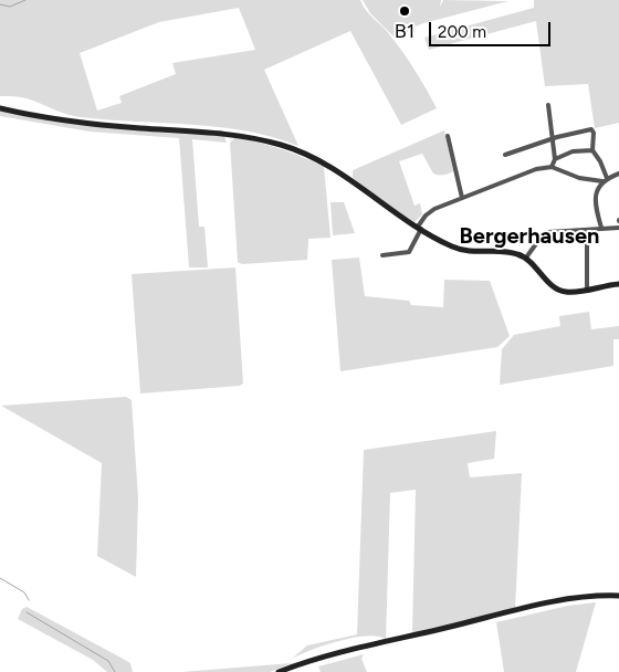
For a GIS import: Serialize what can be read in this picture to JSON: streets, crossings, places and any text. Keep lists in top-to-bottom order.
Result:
{
  "districts": ["Bergerhausen"],
  "places": ["B1"],
  "scale_bar": "200 m"
}
